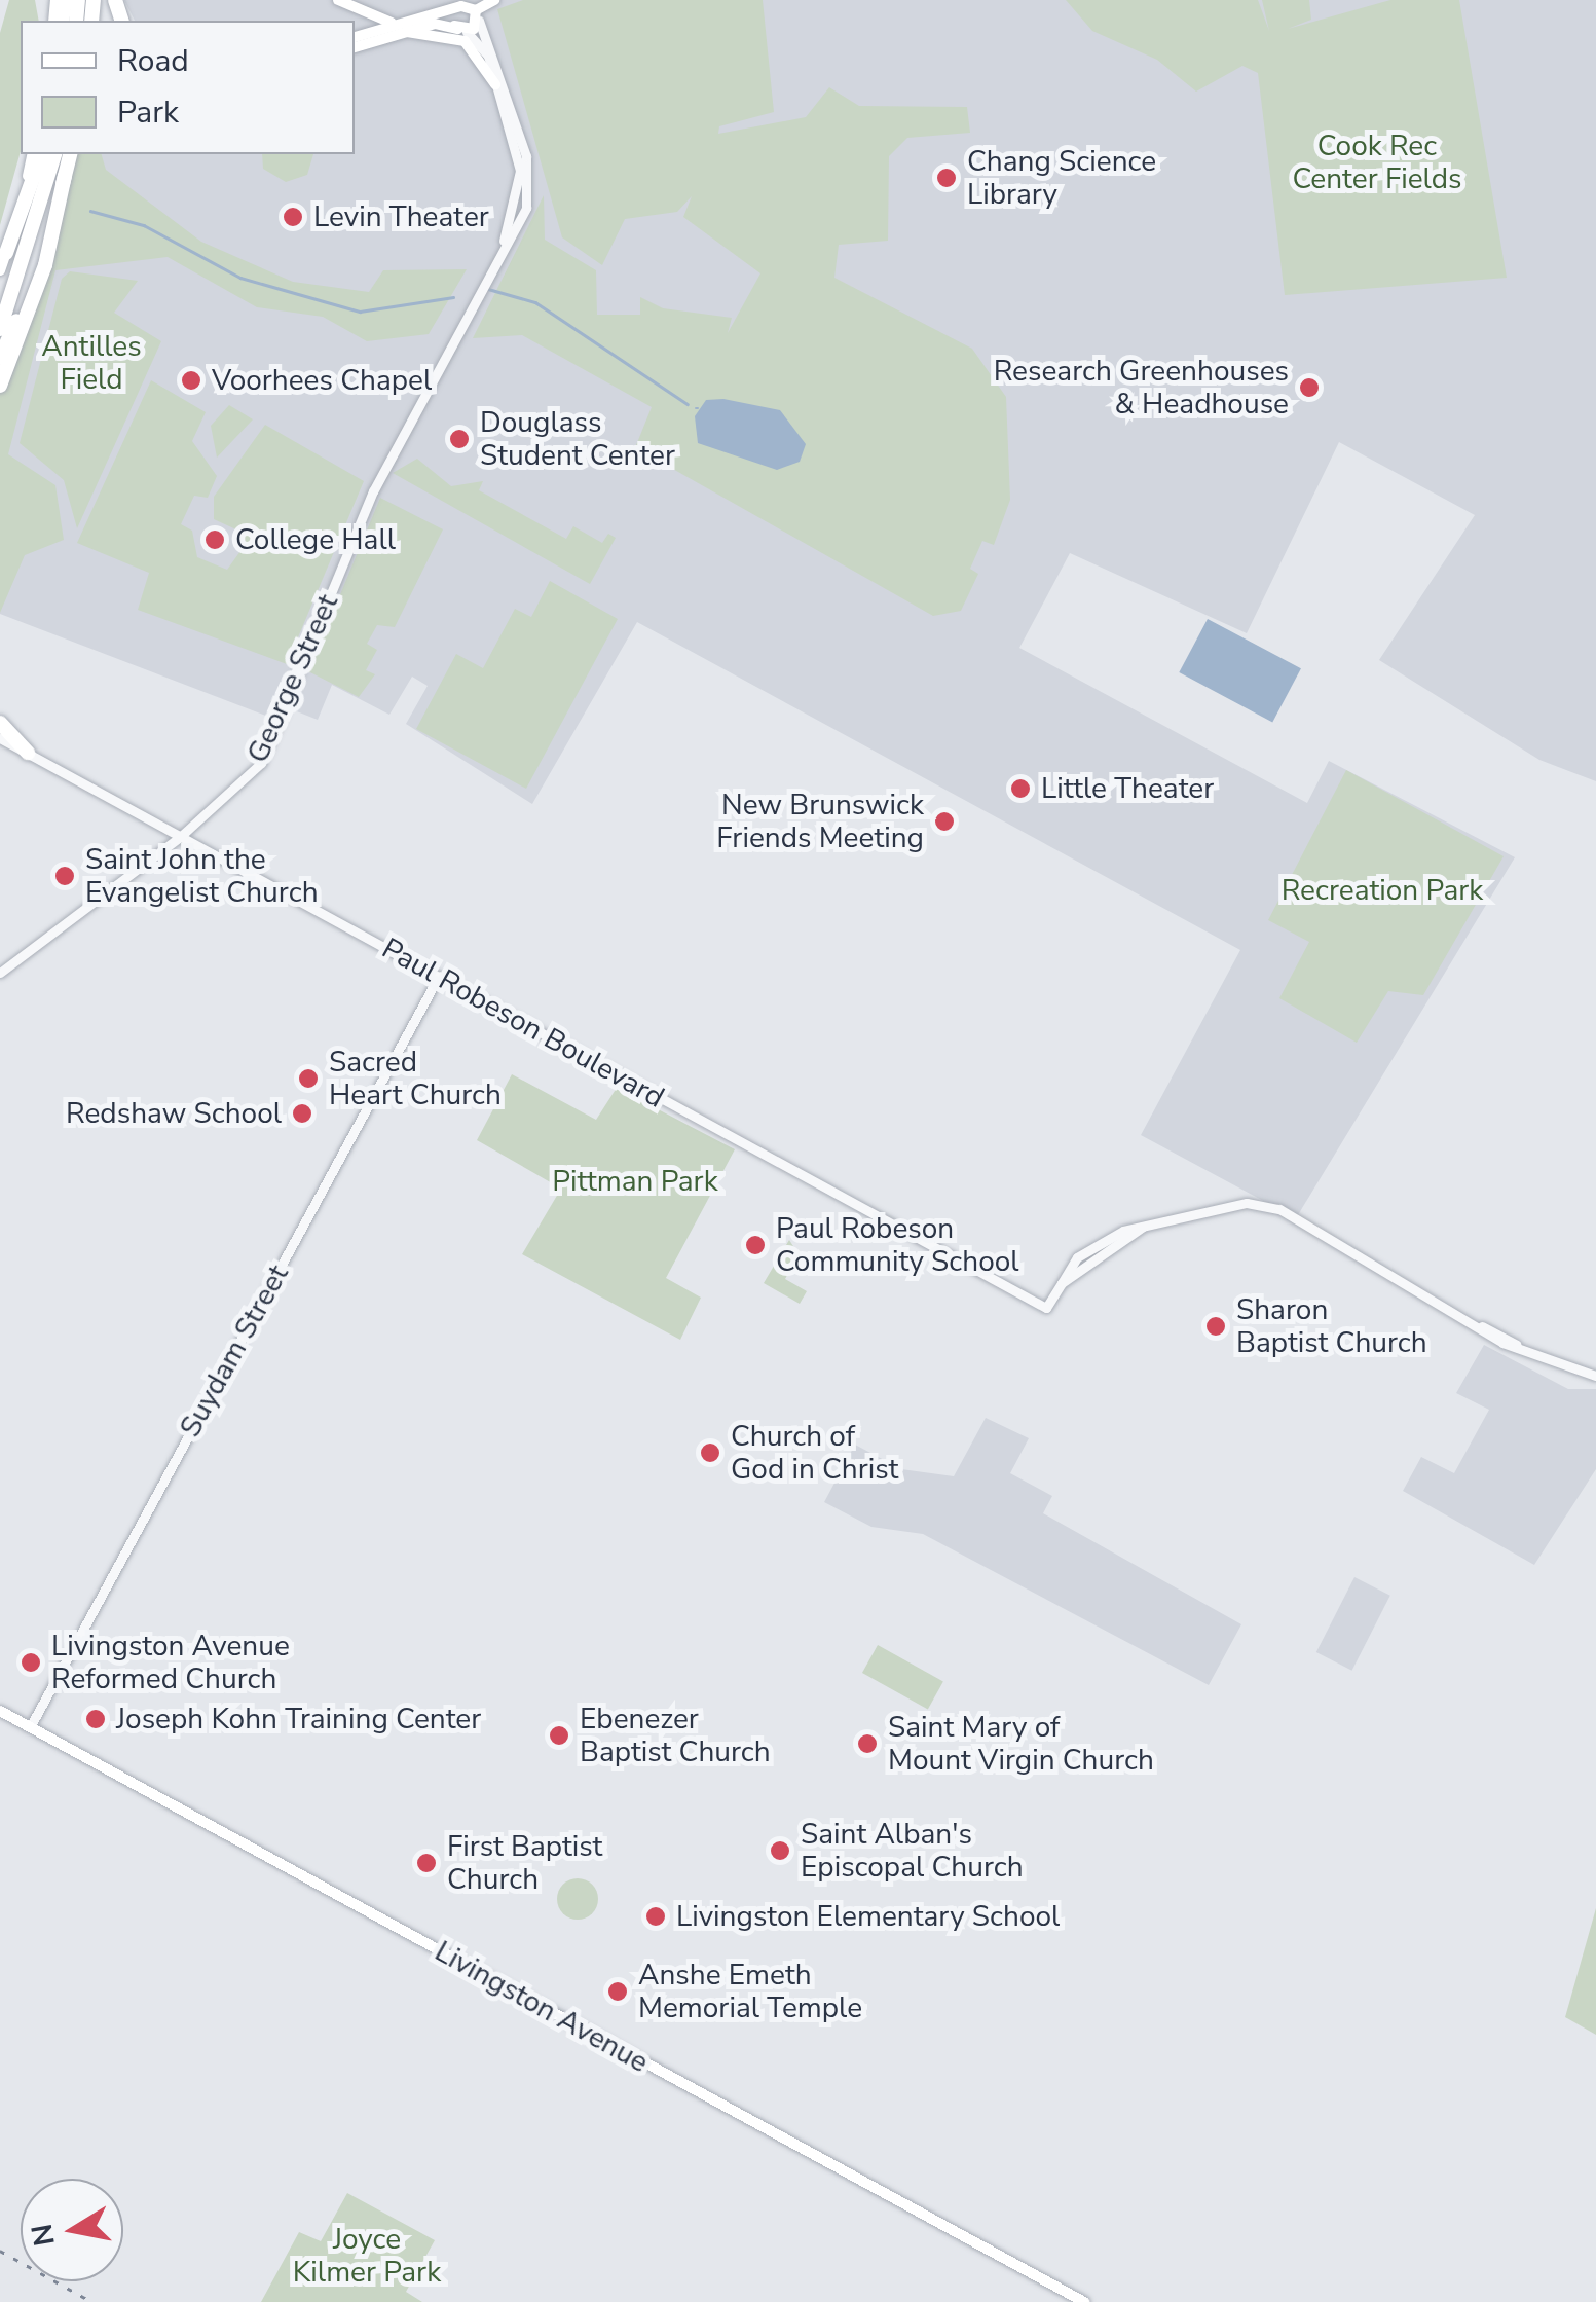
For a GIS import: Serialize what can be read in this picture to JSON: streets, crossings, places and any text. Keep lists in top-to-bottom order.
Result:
{
  "streets": {
    "main road": ["Livingston Avenue"],
    "street": ["George Street", "Paul Robeson Boulevard", "Suydam Street"]
  },
  "crossings": [
    ["George Street", "Paul Robeson Boulevard"],
    ["Paul Robeson Boulevard", "Suydam Street"],
    ["Suydam Street", "Livingston Avenue"]
  ],
  "parks": [
    "Cook Rec Center Fields",
    "Antilles Field",
    "Recreation Park",
    "Pittman Park",
    "Joyce Kilmer Park"
  ],
  "places": [
    "Chang Science Library",
    "Levin Theater",
    "Voorhees Chapel",
    "Research Greenhouses & Headhouse",
    "Douglass Student Center",
    "College Hall",
    "Little Theater",
    "New Brunswick Friends Meeting",
    "Saint John the Evangelist Church",
    "Sacred Heart Church",
    "Redshaw School",
    "Paul Robeson Community School",
    "Sharon Baptist Church",
    "Church of God in Christ",
    "Livingston Avenue Reformed Church",
    "Joseph Kohn Training Center",
    "Ebenezer Baptist Church",
    "Saint Mary of Mount Virgin Church",
    "Saint Alban's Episcopal Church",
    "First Baptist Church",
    "Livingston Elementary School",
    "Anshe Emeth Memorial Temple"
  ],
  "legend": ["Road", "Park"],
  "north": "left"
}
